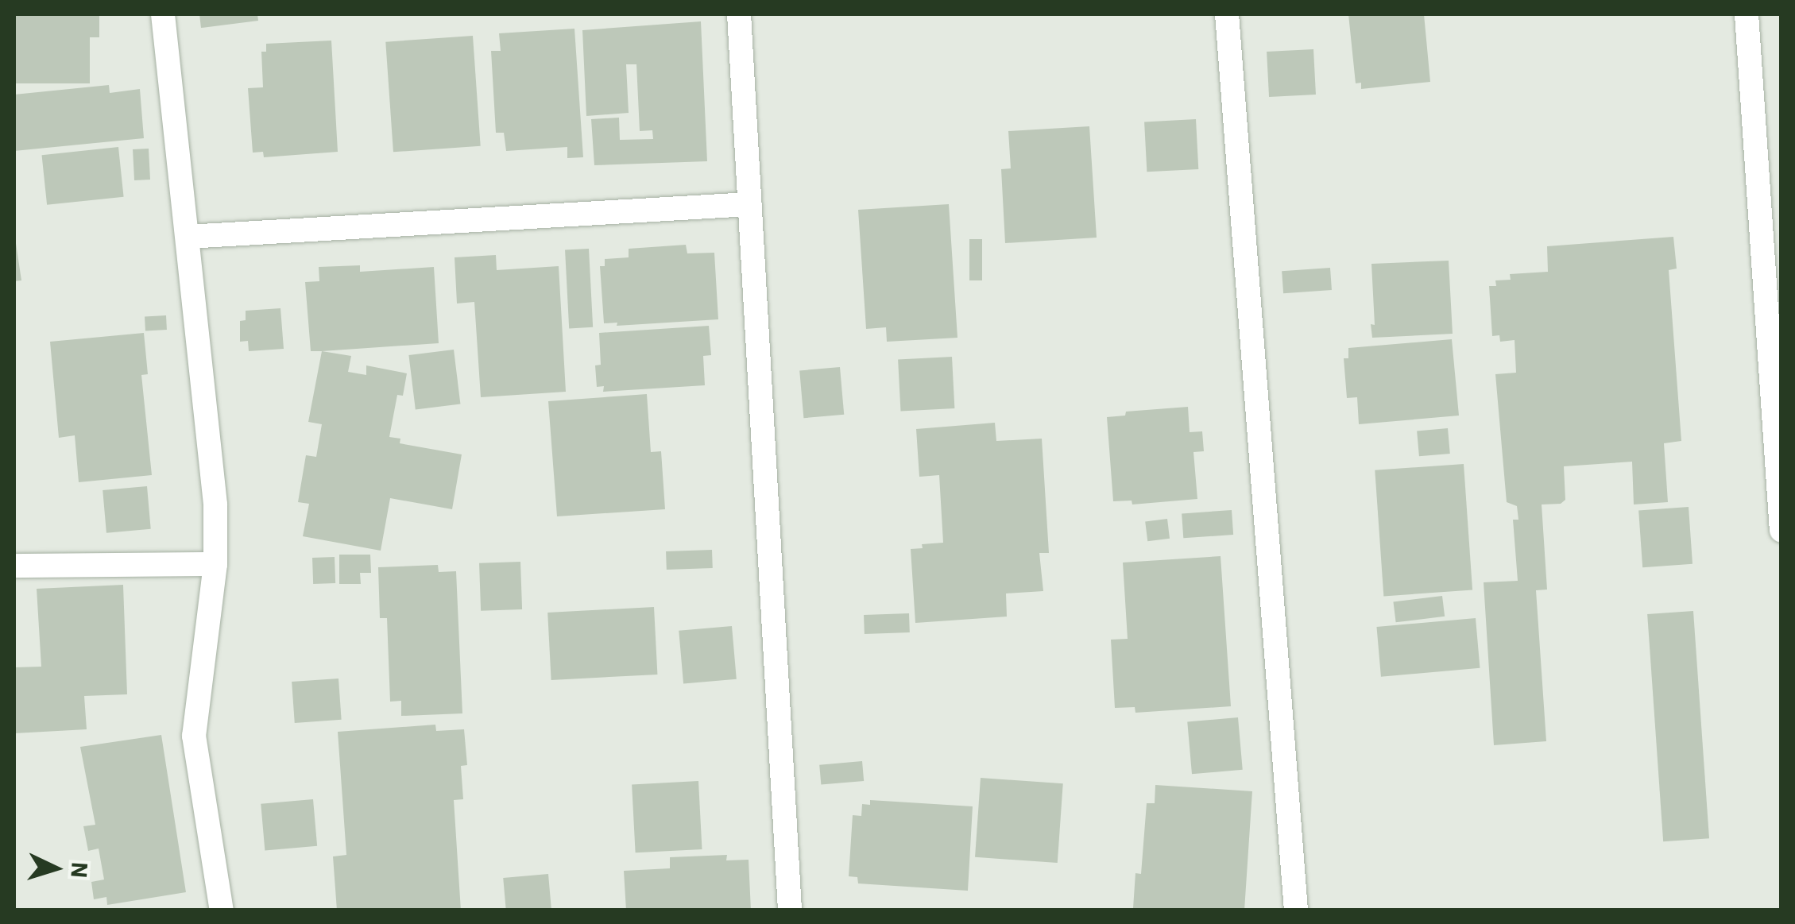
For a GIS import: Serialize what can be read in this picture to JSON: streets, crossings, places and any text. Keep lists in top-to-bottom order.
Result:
{
  "north": "right"
}
